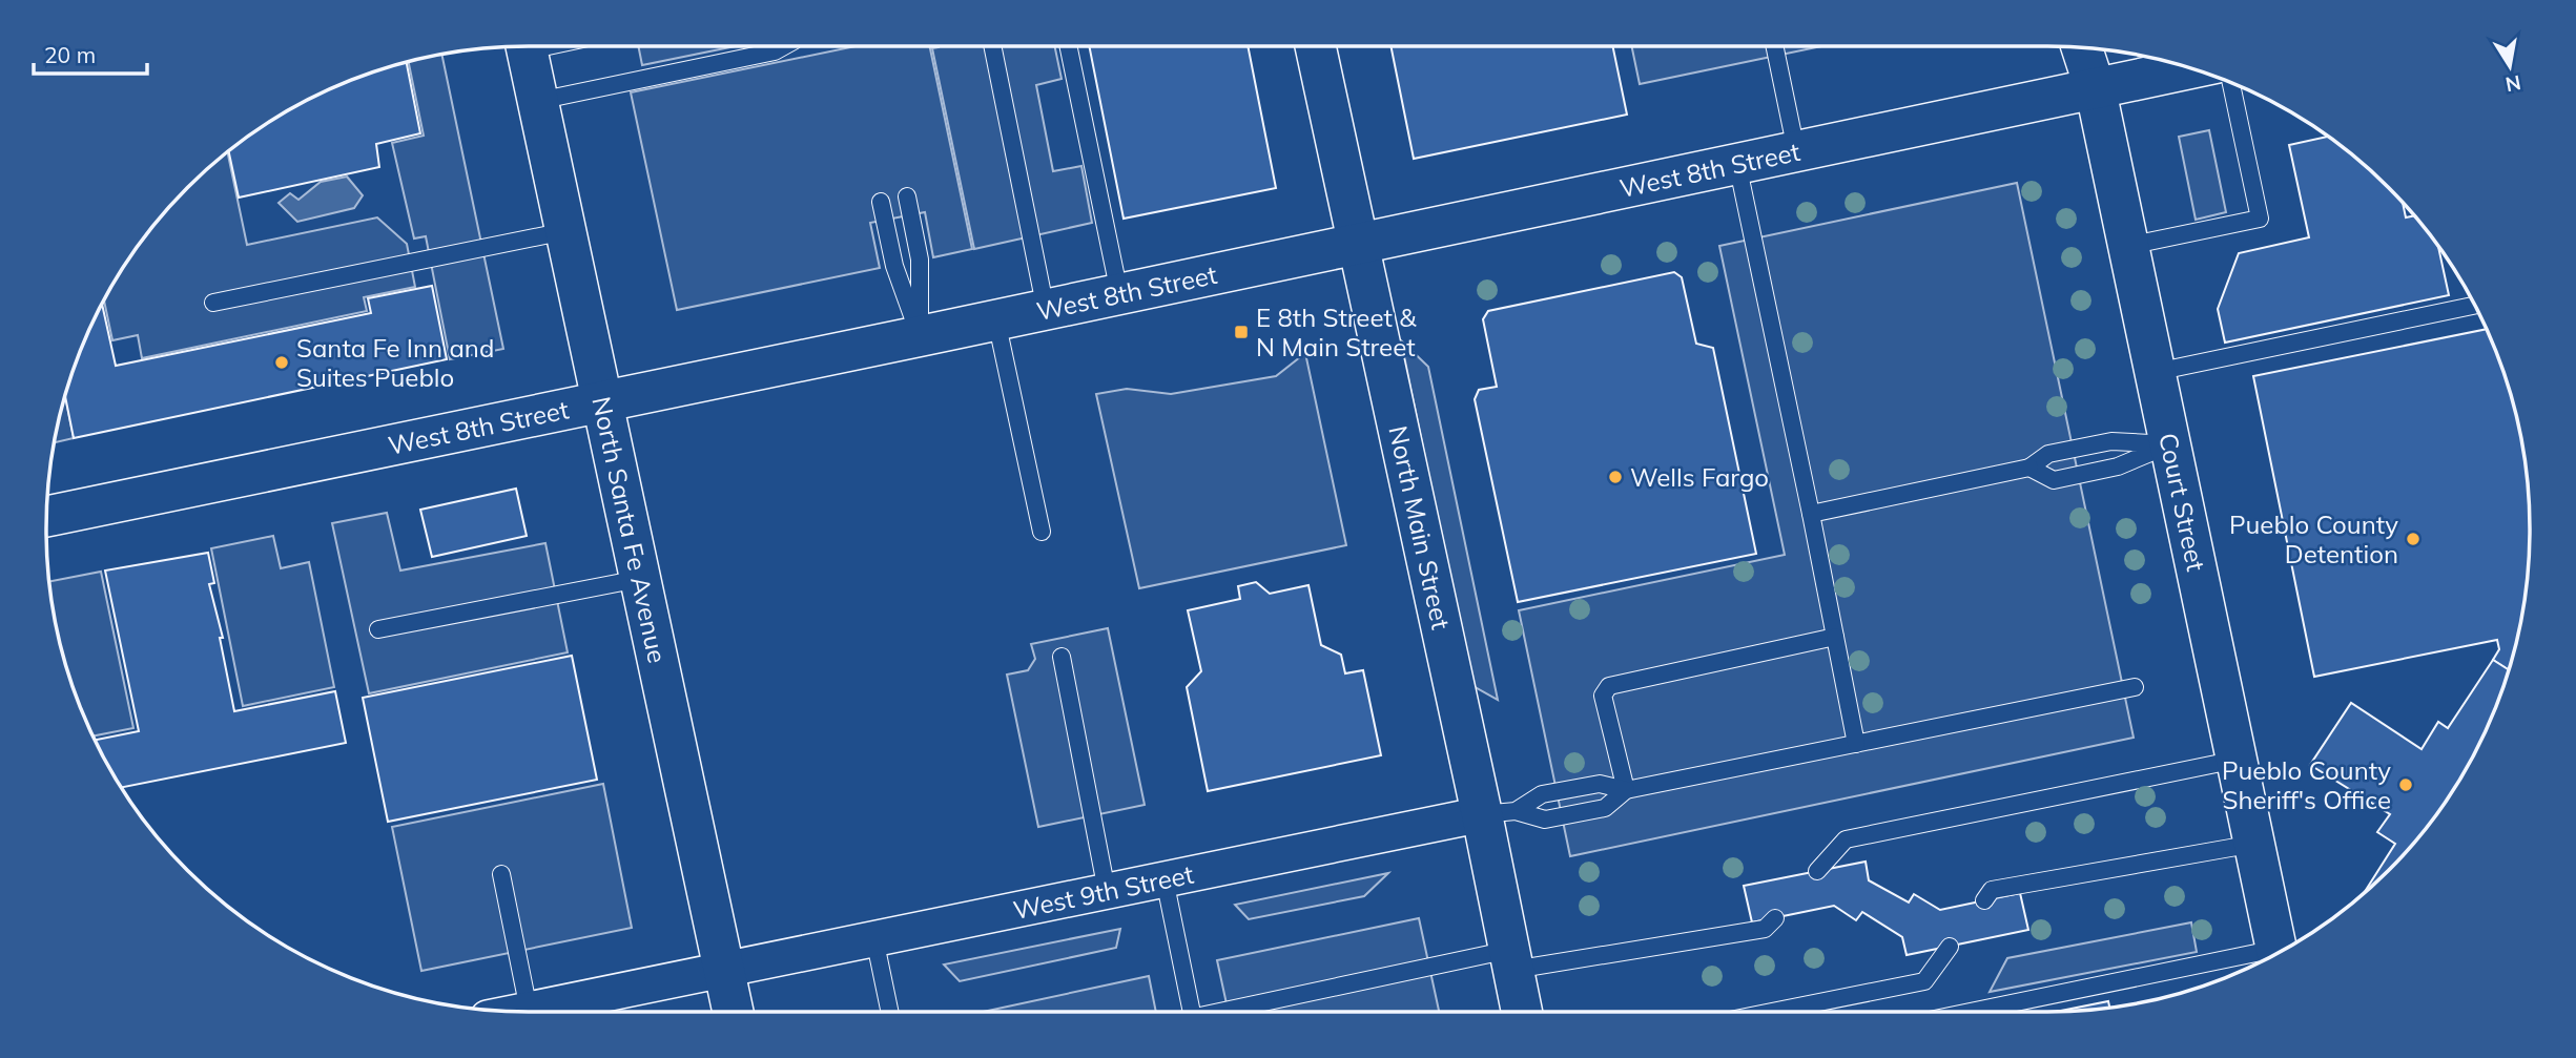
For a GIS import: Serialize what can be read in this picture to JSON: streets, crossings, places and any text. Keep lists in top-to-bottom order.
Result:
{
  "streets": {
    "street": [
      "West 8th Street",
      "Court Street",
      "North Main Street",
      "North Santa Fe Avenue",
      "West 9th Street"
    ]
  },
  "crossings": [
    ["West 8th Street", "Court Street"],
    ["West 8th Street", "North Main Street"],
    ["West 8th Street", "North Santa Fe Avenue"],
    ["North Main Street", "West 9th Street"],
    ["North Santa Fe Avenue", "West 9th Street"]
  ],
  "places": {
    "transit": ["E 8th Street & N Main Street"],
    "other": [
      "Santa Fe Inn and Suites Pueblo",
      "Wells Fargo",
      "Pueblo County Detention",
      "Pueblo County Sheriff's Office"
    ]
  },
  "scale_bar": "20 m",
  "north": "bottom"
}
